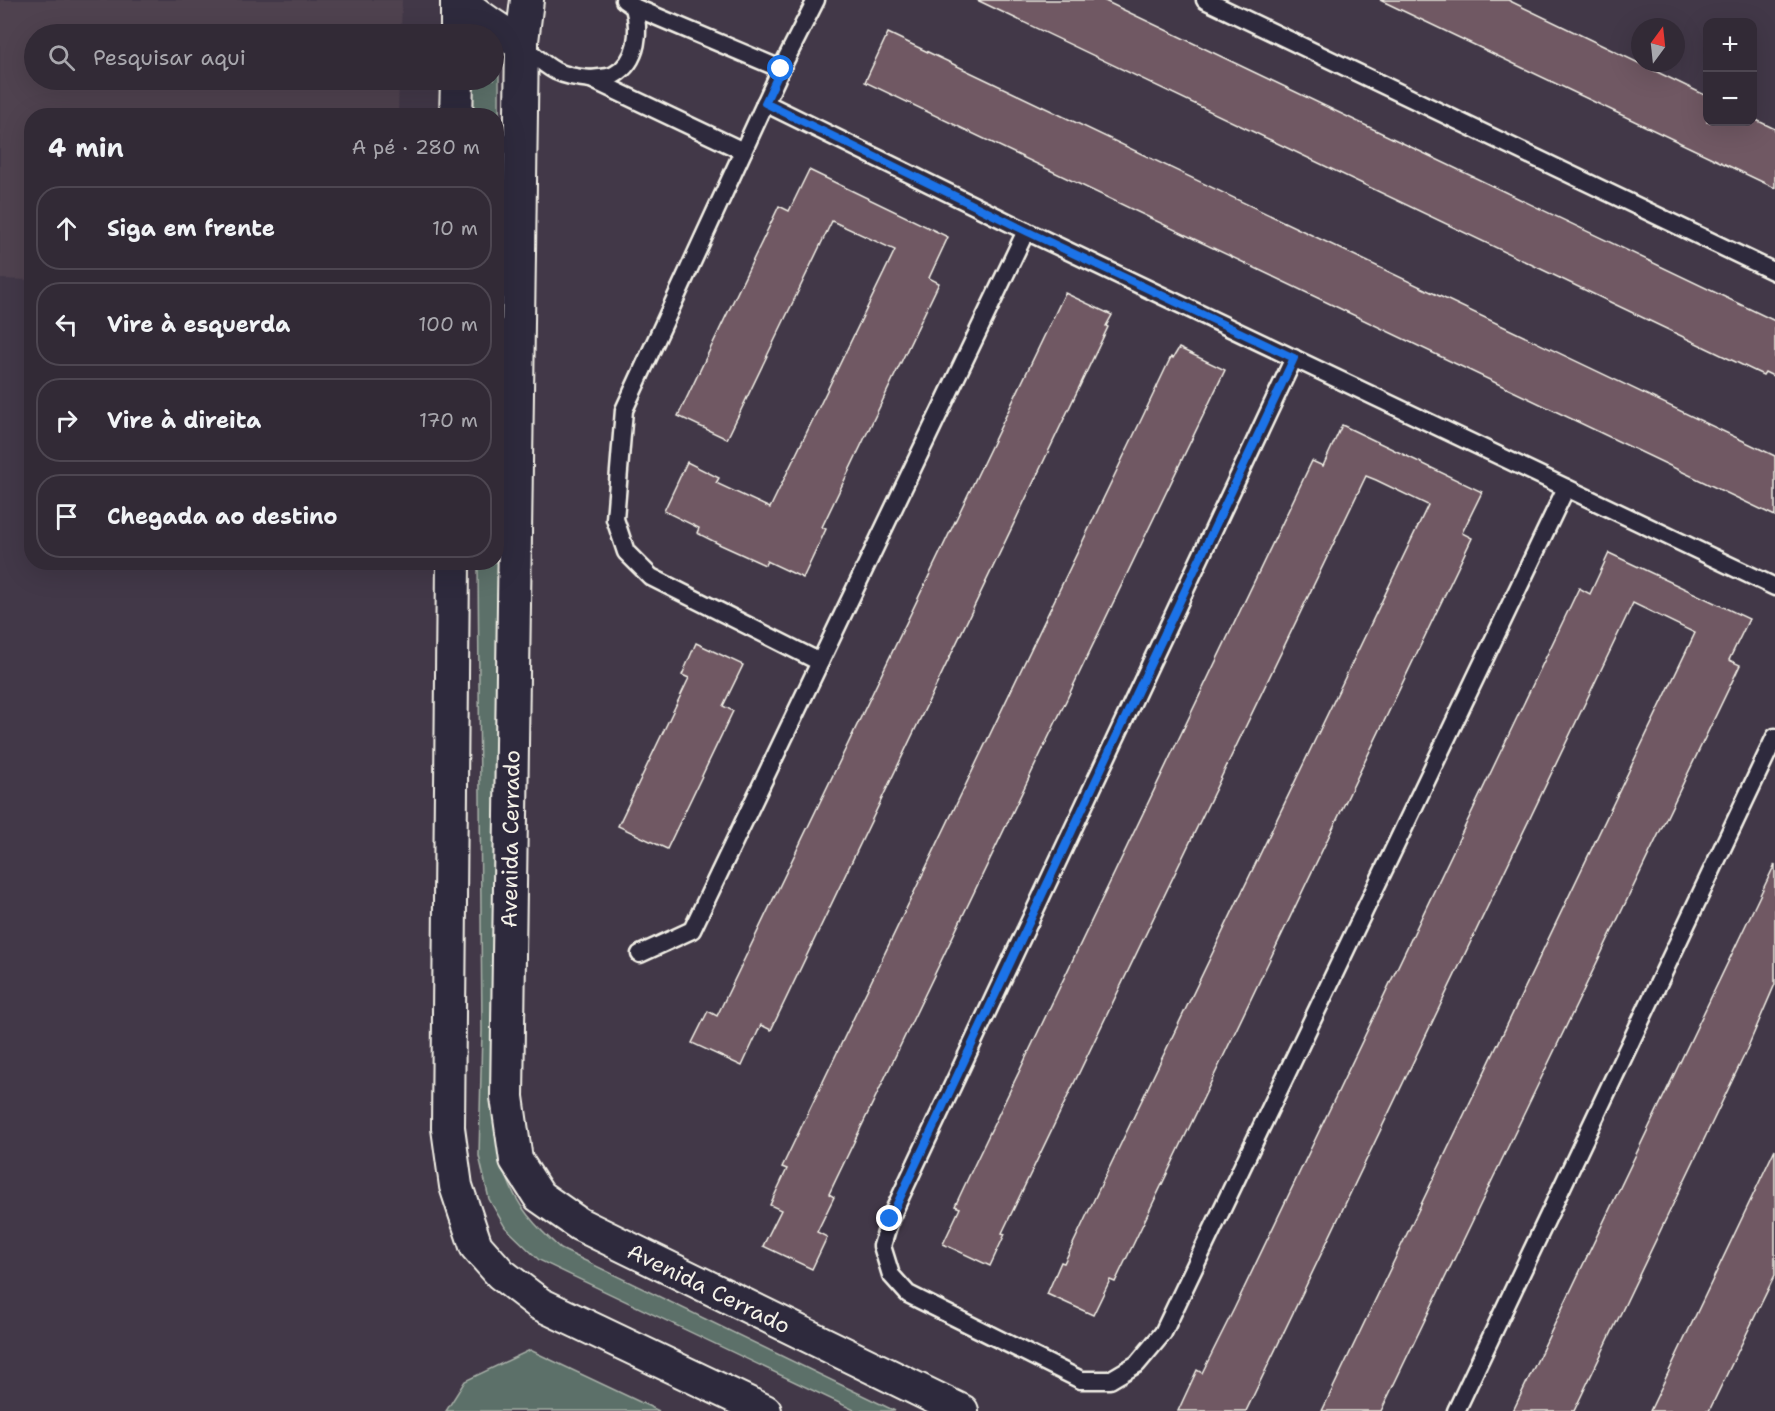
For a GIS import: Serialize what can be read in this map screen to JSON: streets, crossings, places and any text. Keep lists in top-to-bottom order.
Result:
{
  "streets": {
    "street": ["Avenida Cerrado"]
  },
  "north": "top",
  "page": {
    "map_buttons": ["+", "−"],
    "search": "Pesquisar aqui",
    "heading": ["4 min", "A pé · 280 m"],
    "list": [
      ["Siga em frente", "10 m"],
      ["Vire à esquerda", "100 m"],
      ["Vire à direita", "170 m"],
      "Chegada ao destino"
    ]
  }
}
